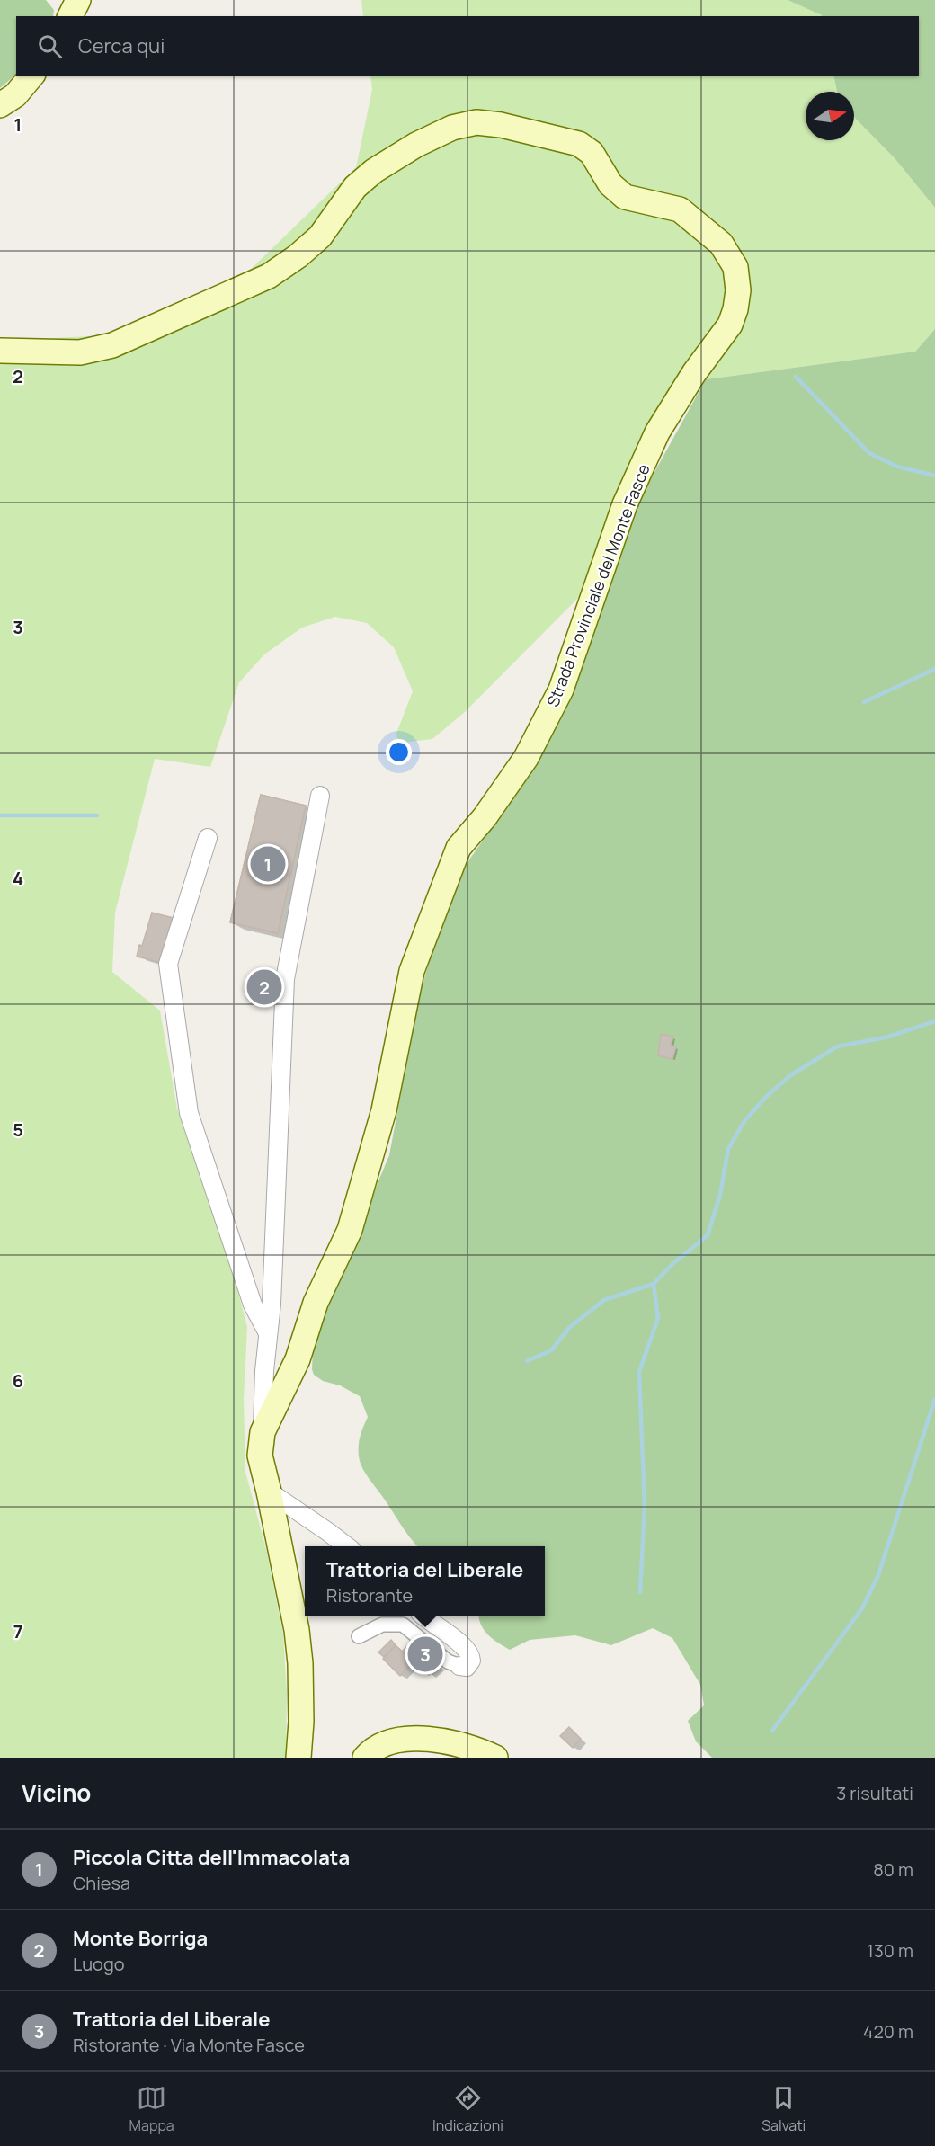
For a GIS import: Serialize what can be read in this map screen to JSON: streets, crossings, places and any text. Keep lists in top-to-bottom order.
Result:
{
  "streets": {
    "main road": ["Strada Provinciale del Monte Fasce"]
  },
  "north": "right",
  "page": {
    "search": "Cerca qui",
    "pins": ["1", "2", "3"],
    "popup": ["Trattoria del Liberale", "Ristorante"],
    "heading": ["Vicino", "3 risultati"],
    "list": [
      {
        "mark": "1",
        "name": "Piccola Citta dell'Immacolata",
        "note": "Chiesa",
        "value": "80 m"
      },
      {
        "mark": "2",
        "name": "Monte Borriga",
        "note": "Luogo",
        "value": "130 m"
      },
      {
        "mark": "3",
        "name": "Trattoria del Liberale",
        "note": "Ristorante · Via Monte Fasce",
        "value": "420 m"
      }
    ],
    "nav": ["Mappa", "Indicazioni", "Salvati"]
  },
  "grid": {
    "rows": [
      "1",
      "2",
      "3",
      "4",
      "5",
      "6",
      "7"
    ]
  }
}
